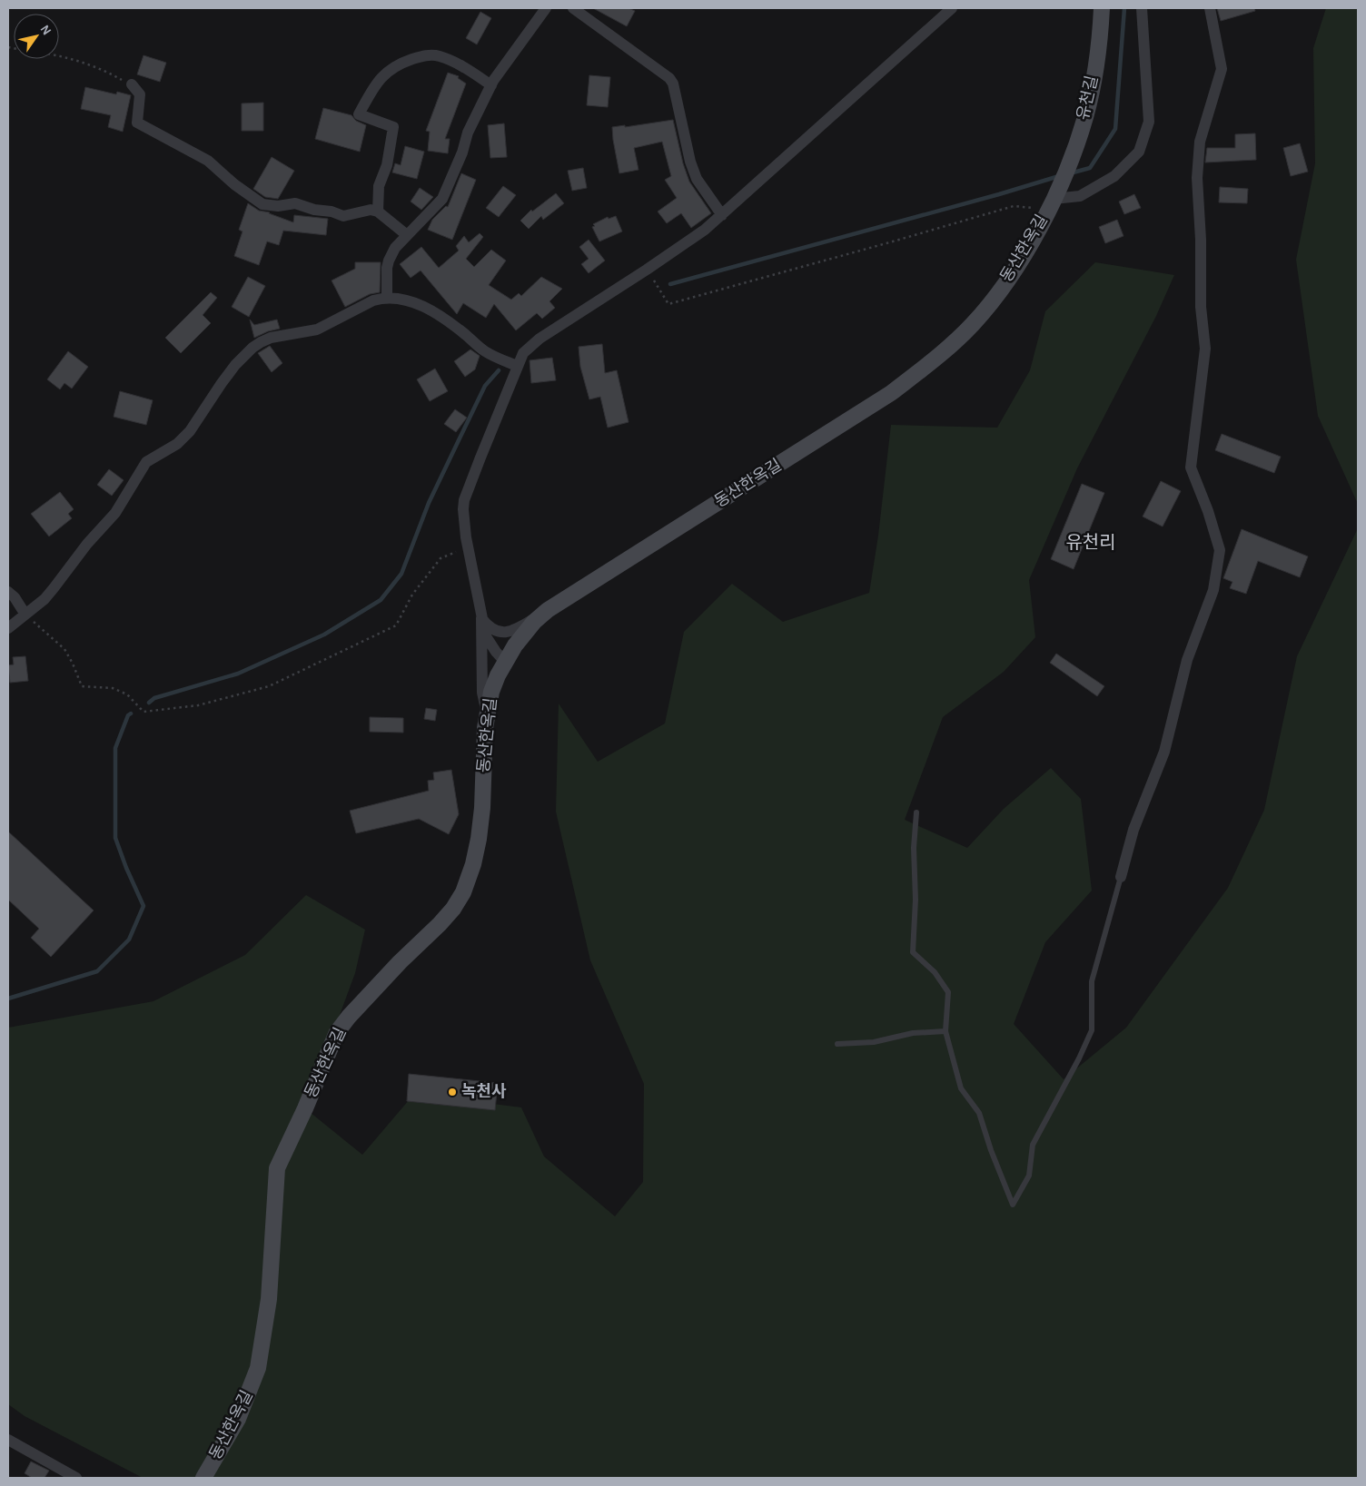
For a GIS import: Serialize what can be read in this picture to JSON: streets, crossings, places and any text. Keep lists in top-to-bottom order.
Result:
{
  "streets": {
    "street": ["유천길", "동산한옥길"]
  },
  "crossings": [
    ["유천길", "동산한옥길"]
  ],
  "districts": ["유천리"],
  "places": ["녹천사"],
  "north": "top right"
}
